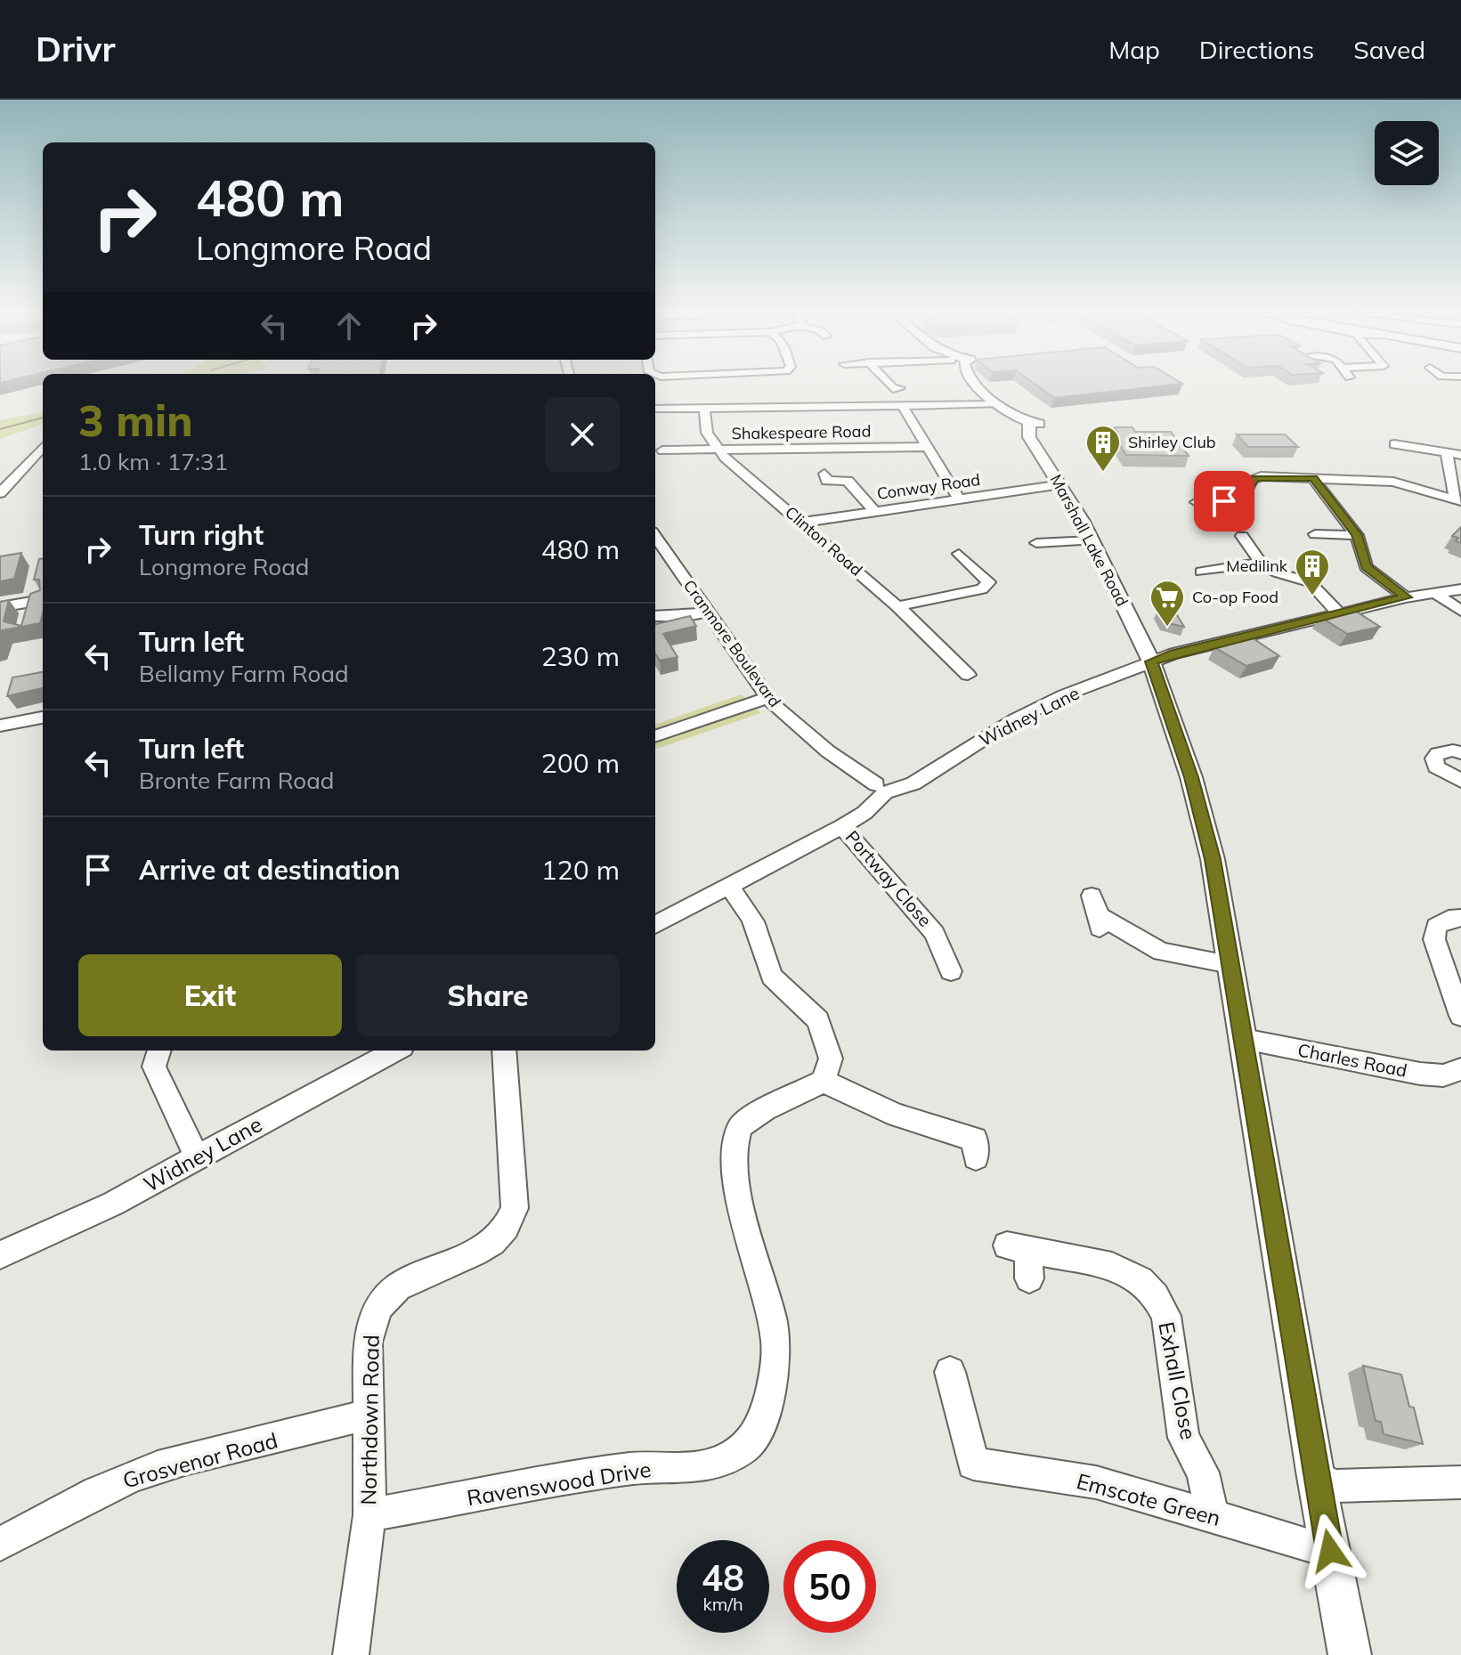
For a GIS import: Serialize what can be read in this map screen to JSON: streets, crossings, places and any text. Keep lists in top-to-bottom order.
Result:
{
  "streets": {
    "main road": ["Marshall Lake Road"],
    "street": [
      "Shakespeare Road",
      "Conway Road",
      "Clinton Road",
      "Cranmore Boulevard",
      "Widney Lane",
      "Portway Close",
      "Charles Road",
      "Exhall Close",
      "Northdown Road",
      "Grosvenor Road",
      "Ravenswood Drive",
      "Emscote Green"
    ]
  },
  "crossings": [
    ["Shakespeare Road", "Clinton Road"],
    ["Conway Road", "Marshall Lake Road"],
    ["Conway Road", "Clinton Road"],
    ["Marshall Lake Road", "Widney Lane"],
    ["Marshall Lake Road", "Charles Road"],
    ["Marshall Lake Road", "Emscote Green"],
    ["Cranmore Boulevard", "Widney Lane"],
    ["Widney Lane", "Portway Close"],
    ["Exhall Close", "Emscote Green"],
    ["Northdown Road", "Grosvenor Road"],
    ["Northdown Road", "Ravenswood Drive"]
  ],
  "places": {
    "building": ["Shirley Club", "Medilink"],
    "supermarket": ["Co-op Food"]
  },
  "page": {
    "header": "Drivr",
    "nav": ["Map", "Directions", "Saved"],
    "turn": ["480 m", "Longmore Road"],
    "heading": ["3 min", "1.0 km · 17:31"],
    "list": [
      {
        "name": "Turn right",
        "note": "Longmore Road",
        "value": "480 m"
      },
      {
        "name": "Turn left",
        "note": "Bellamy Farm Road",
        "value": "230 m"
      },
      {
        "name": "Turn left",
        "note": "Bronte Farm Road",
        "value": "200 m"
      },
      {
        "name": "Arrive at destination",
        "value": "120 m"
      }
    ],
    "buttons": ["Exit", "Share"],
    "speed": "48 km/h",
    "limit": "50"
  }
}
